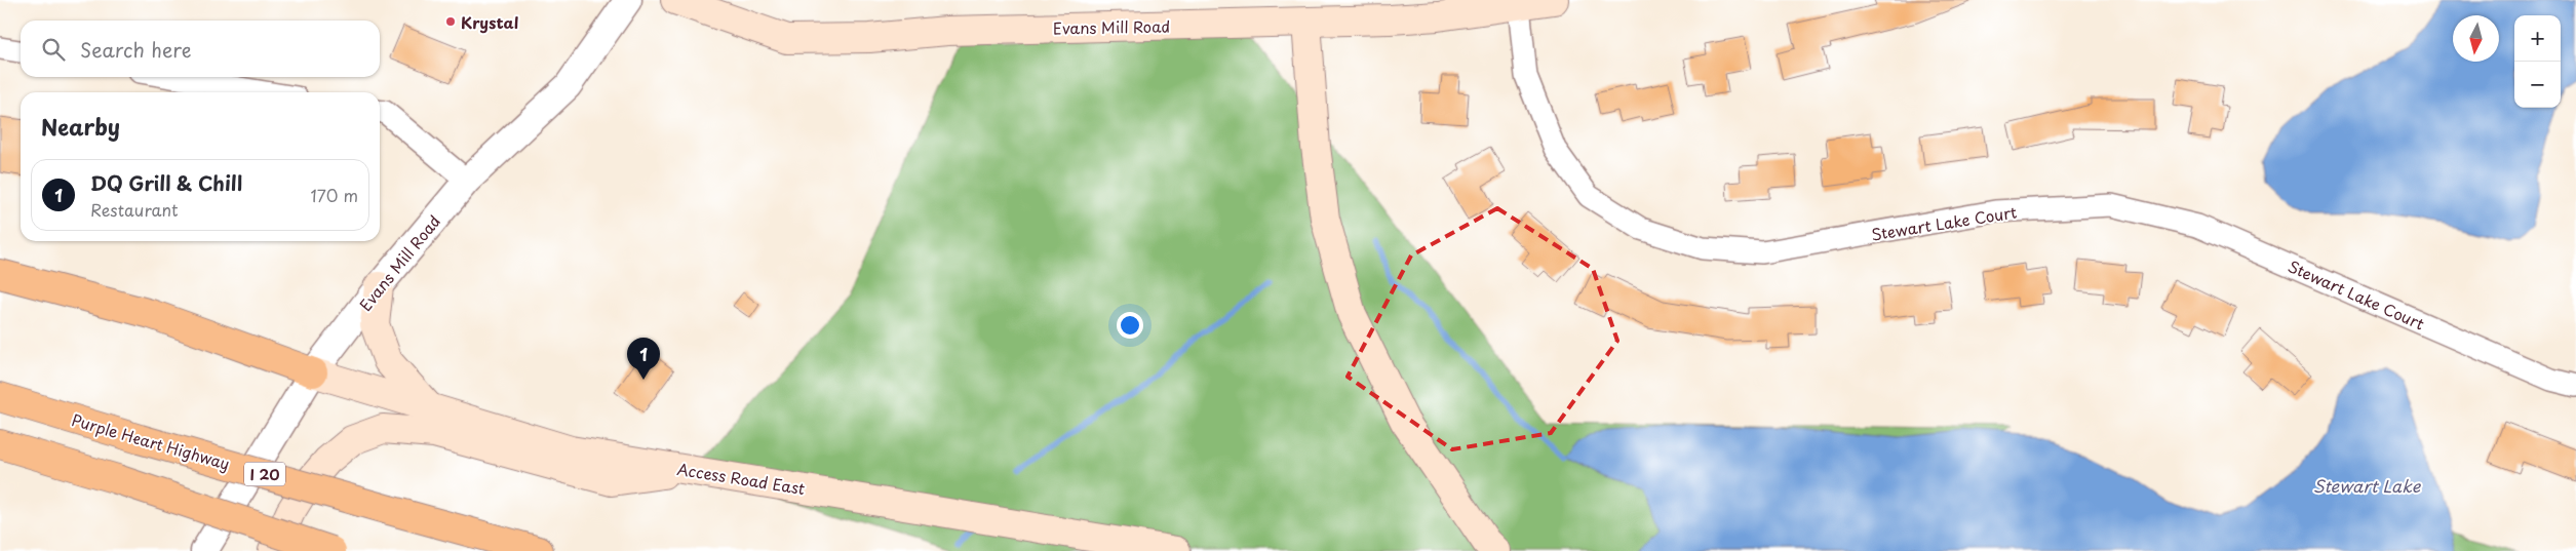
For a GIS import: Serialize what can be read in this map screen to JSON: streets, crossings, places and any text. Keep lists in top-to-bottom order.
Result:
{
  "streets": {
    "highway": ["Purple Heart Highway", "I 20"],
    "main road": ["Evans Mill Road", "Access Road East"],
    "street": ["Stewart Lake Court"]
  },
  "crossings": [
    ["Evans Mill Road", "Stewart Lake Court"],
    ["Evans Mill Road", "Access Road East"]
  ],
  "water": ["Stewart Lake"],
  "places": ["Krystal"],
  "north": "bottom",
  "page": {
    "map_buttons": ["+", "−"],
    "search": "Search here",
    "heading": "Nearby",
    "list": [
      {
        "mark": "1",
        "name": "DQ Grill & Chill",
        "note": "Restaurant",
        "value": "170 m"
      }
    ],
    "pins": "1"
  }
}
